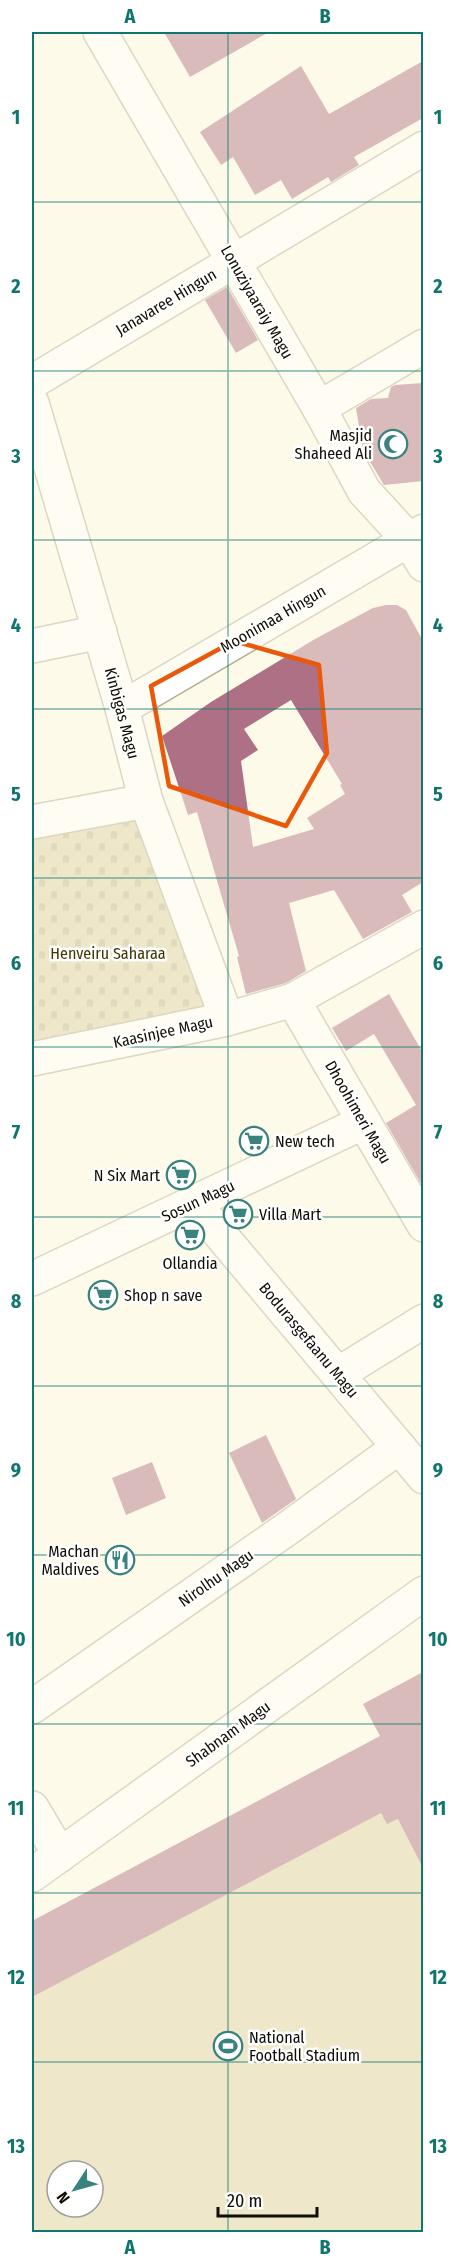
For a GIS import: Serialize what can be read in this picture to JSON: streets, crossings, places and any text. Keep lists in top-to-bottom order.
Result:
{
  "streets": {
    "street": [
      "Janavaree Hingun",
      "Lonuziyaaraiy Magu",
      "Moonimaa Hingun",
      "Kinbigas Magu",
      "Kaasinjee Magu",
      "Dhoohimeri Magu",
      "Sosun Magu",
      "Bodurasgefaanu Magu",
      "Nirolhu Magu",
      "Shabnam Magu"
    ]
  },
  "crossings": [
    ["Janavaree Hingun", "Lonuziyaaraiy Magu"],
    ["Lonuziyaaraiy Magu", "Moonimaa Hingun"],
    ["Moonimaa Hingun", "Kinbigas Magu"],
    ["Kinbigas Magu", "Kaasinjee Magu"],
    ["Kaasinjee Magu", "Dhoohimeri Magu"],
    ["Dhoohimeri Magu", "Sosun Magu"],
    ["Sosun Magu", "Bodurasgefaanu Magu"],
    ["Bodurasgefaanu Magu", "Nirolhu Magu"]
  ],
  "parks": ["Henveiru Saharaa"],
  "places": {
    "mosque": ["Masjid Shaheed Ali"],
    "supermarket": [
      "New tech",
      "N Six Mart",
      "Villa Mart",
      "Ollandia",
      "Shop n save"
    ],
    "restaurant": ["Machan Maldives"],
    "sports": ["National Football Stadium"]
  },
  "scale_bar": "20 m",
  "north": "bottom left",
  "grid": {
    "columns": ["A", "B"],
    "rows": [
      "1",
      "2",
      "3",
      "4",
      "5",
      "6",
      "7",
      "8",
      "9",
      "10",
      "11",
      "12",
      "13"
    ]
  }
}
